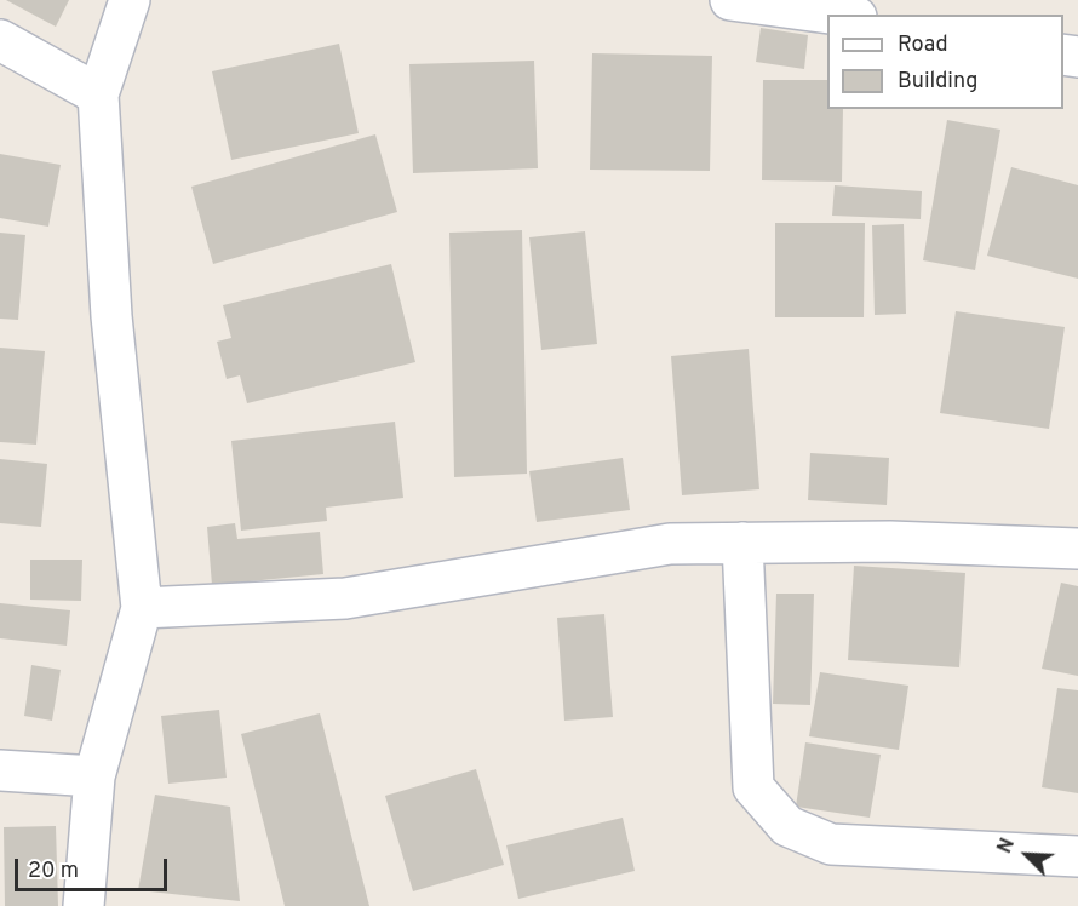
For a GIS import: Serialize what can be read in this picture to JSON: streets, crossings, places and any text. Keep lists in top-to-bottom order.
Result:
{
  "legend": ["Road", "Building"],
  "scale_bar": "20 m",
  "north": "top left"
}
